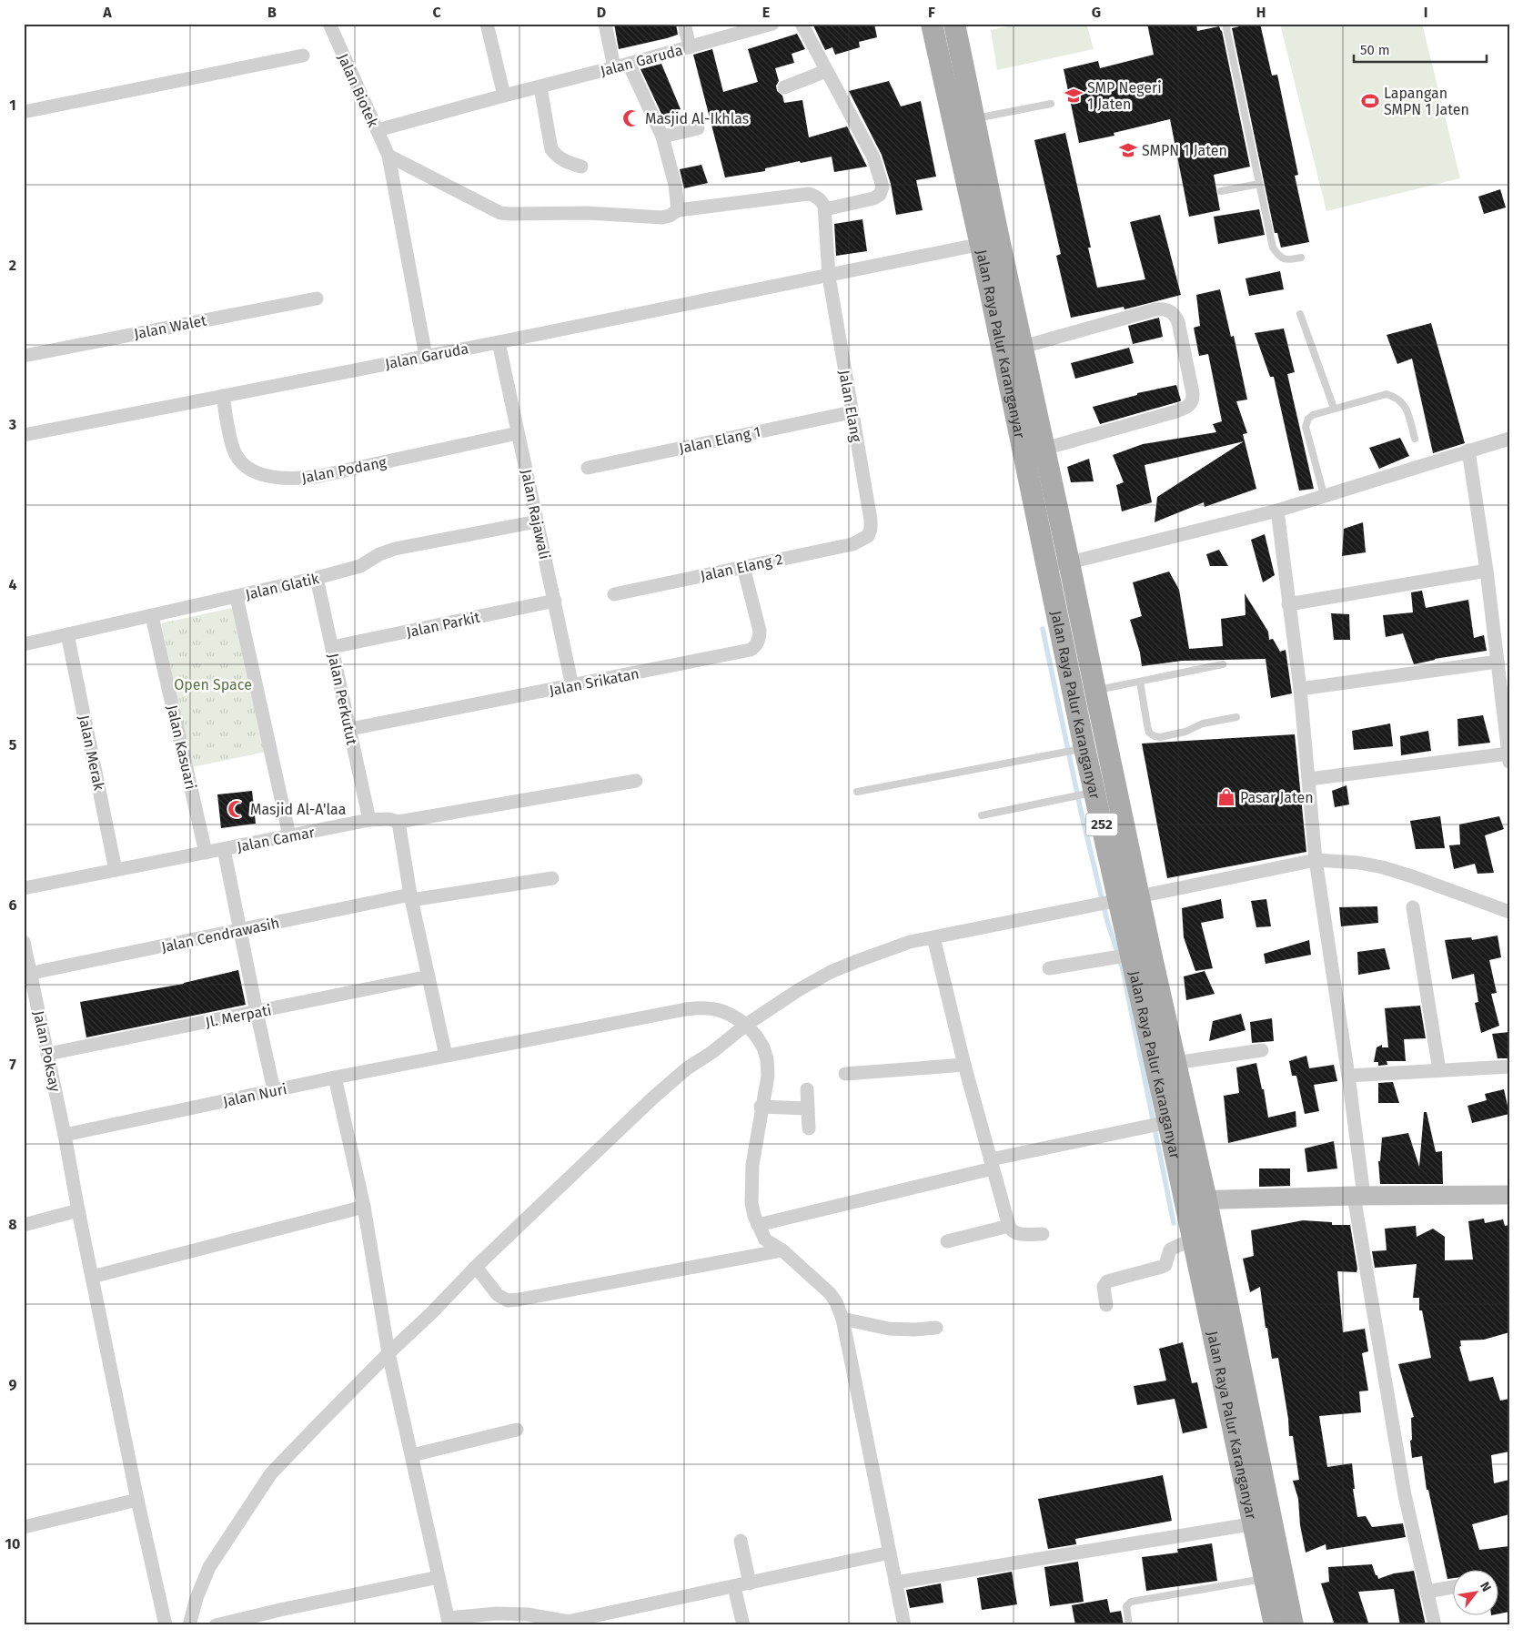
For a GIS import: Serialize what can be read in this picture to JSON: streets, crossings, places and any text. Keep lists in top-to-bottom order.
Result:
{
  "streets": {
    "main road": ["Jalan Raya Palur Karanganyar", "252"],
    "street": [
      "Jalan Garuda",
      "Jalan Biotek",
      "Jalan Walet",
      "Jalan Elang",
      "Jalan Elang 1",
      "Jalan Podang",
      "Jalan Rajawali",
      "Jalan Elang 2",
      "Jalan Glatik",
      "Jalan Parkit",
      "Jalan Srikatan",
      "Jalan Perkutut",
      "Jalan Kasuari",
      "Jalan Merak",
      "Jalan Camar",
      "Jalan Cendrawasih",
      "Jl. Merpati",
      "Jalan Poksay",
      "Jalan Nuri"
    ]
  },
  "crossings": [
    ["Jalan Garuda", "Jalan Biotek"],
    ["Jalan Garuda", "Jalan Raya Palur Karanganyar"],
    ["Jalan Garuda", "Jalan Elang"],
    ["Jalan Garuda", "Jalan Podang"],
    ["Jalan Garuda", "Jalan Rajawali"],
    ["Jalan Elang", "Jalan Elang 1"],
    ["Jalan Elang", "Jalan Elang 2"],
    ["Jalan Podang", "Jalan Rajawali"],
    ["Jalan Rajawali", "Jalan Glatik"],
    ["Jalan Rajawali", "Jalan Parkit"],
    ["Jalan Rajawali", "Jalan Srikatan"],
    ["Jalan Elang 2", "Jalan Srikatan"],
    ["Jalan Glatik", "Jalan Perkutut"],
    ["Jalan Glatik", "Jalan Kasuari"],
    ["Jalan Glatik", "Jalan Merak"],
    ["Jalan Parkit", "Jalan Perkutut"],
    ["Jalan Srikatan", "Jalan Perkutut"],
    ["Jalan Perkutut", "Jalan Camar"],
    ["Jalan Kasuari", "Jalan Camar"],
    ["Jalan Merak", "Jalan Camar"],
    ["Jalan Cendrawasih", "Jalan Poksay"],
    ["Jl. Merpati", "Jalan Poksay"],
    ["Jalan Poksay", "Jalan Nuri"]
  ],
  "parks": ["Open Space"],
  "places": {
    "school or university": ["SMP Negeri 1 Jaten", "SMPN 1 Jaten"],
    "sports": ["Lapangan SMPN 1 Jaten"],
    "mosque": ["Masjid Al-Ikhlas", "Masjid Al-A'laa"],
    "shop": ["Pasar Jaten"]
  },
  "scale_bar": "50 m",
  "north": "top right",
  "grid": {
    "columns": [
      "A",
      "B",
      "C",
      "D",
      "E",
      "F",
      "G",
      "H",
      "I"
    ],
    "rows": [
      "1",
      "2",
      "3",
      "4",
      "5",
      "6",
      "7",
      "8",
      "9",
      "10"
    ]
  }
}
